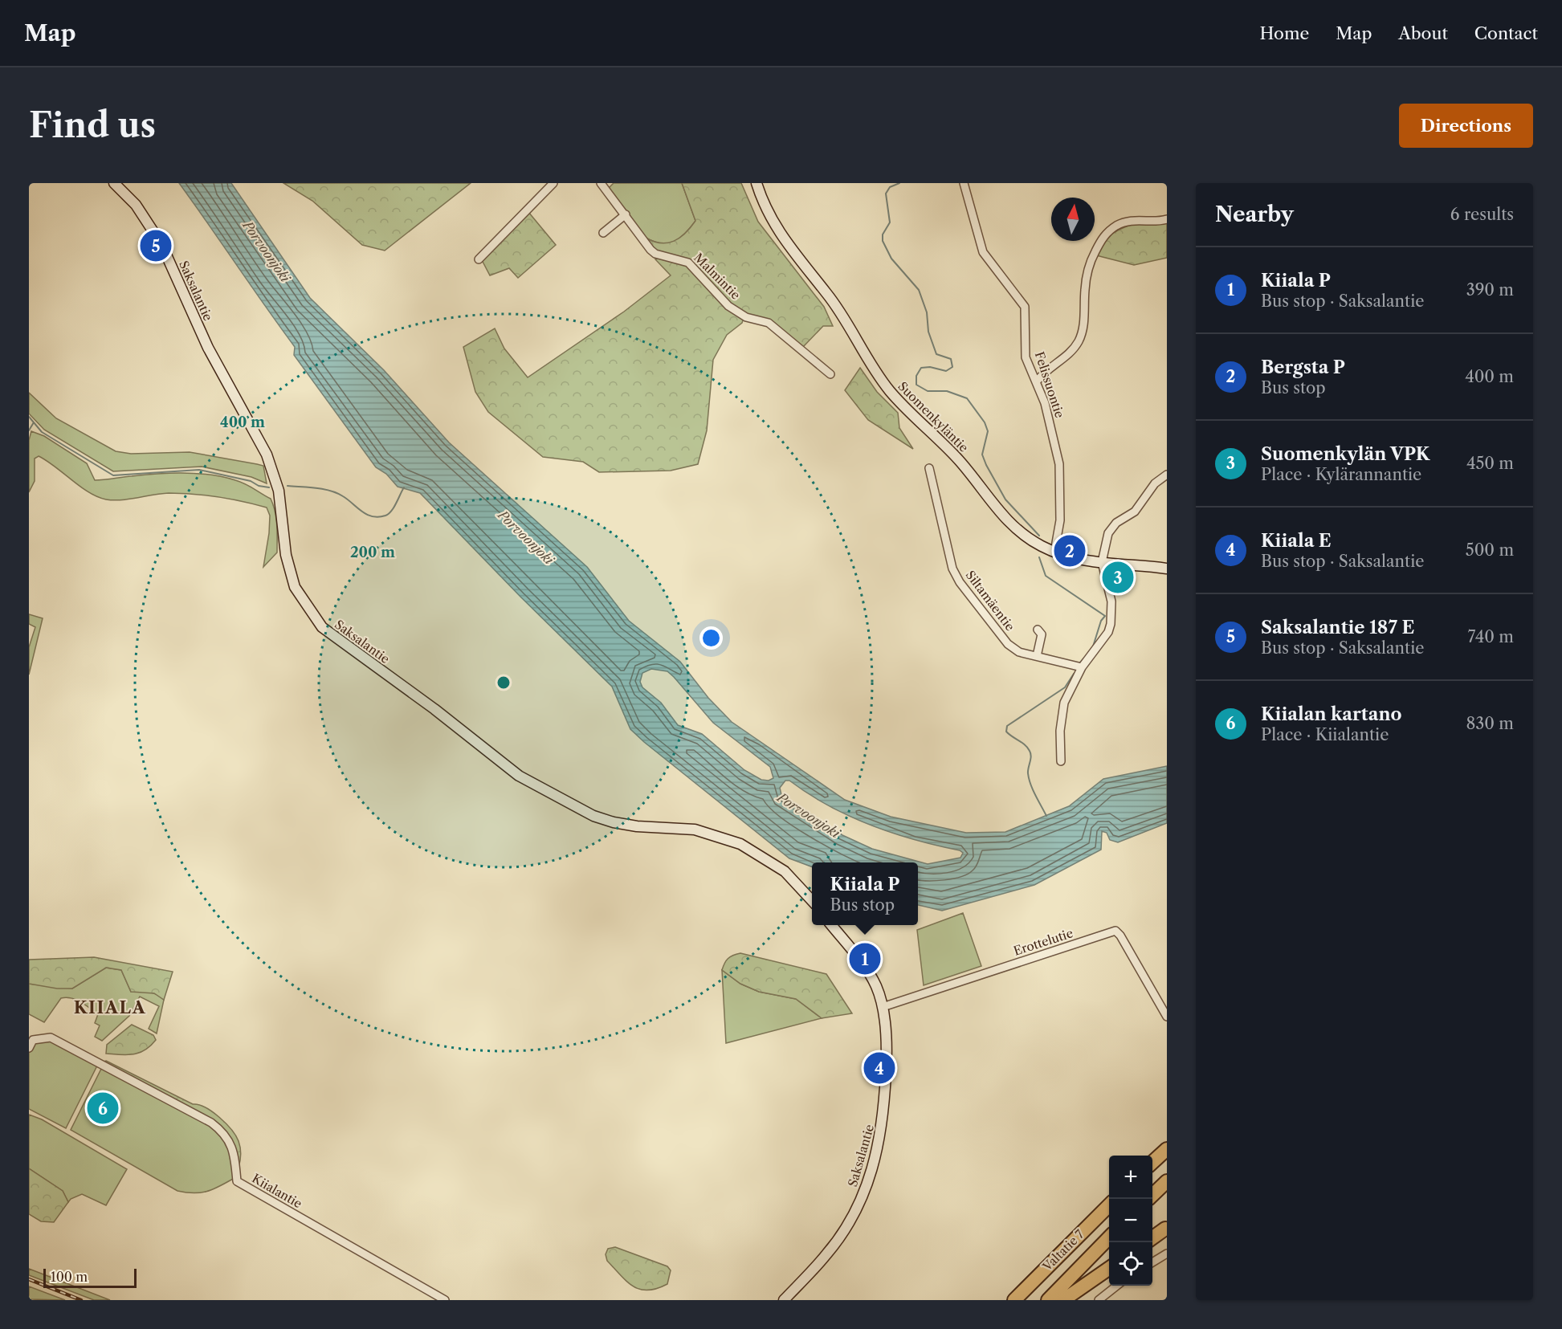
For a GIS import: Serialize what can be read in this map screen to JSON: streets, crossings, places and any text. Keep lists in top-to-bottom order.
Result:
{
  "streets": {
    "highway": ["Valtatie 7"],
    "street": [
      "Malmintie",
      "Saksalantie",
      "Felissuontie",
      "Suomenkyläntie",
      "Siltamäentie",
      "Erottelutie",
      "Kiialantie"
    ]
  },
  "crossings": [
    ["Saksalantie", "Erottelutie"],
    ["Felissuontie", "Suomenkyläntie"]
  ],
  "districts": ["KIIALA"],
  "water": ["Porvoonjoki"],
  "scale_bar": "100 m",
  "north": "top",
  "page": {
    "header": "Map",
    "nav": [
      "Home",
      "Map",
      "About",
      "Contact"
    ],
    "buttons": "Directions",
    "title": "Find us",
    "heading": ["Nearby", "6 results"],
    "pins": [
      "5",
      "2",
      "3",
      "1",
      "4",
      "6"
    ],
    "list": [
      {
        "mark": "1",
        "name": "Kiiala P",
        "note": "Bus stop · Saksalantie",
        "value": "390 m"
      },
      {
        "mark": "2",
        "name": "Bergsta P",
        "note": "Bus stop",
        "value": "400 m"
      },
      {
        "mark": "3",
        "name": "Suomenkylän VPK",
        "note": "Place · Kylärannantie",
        "value": "450 m"
      },
      {
        "mark": "4",
        "name": "Kiiala E",
        "note": "Bus stop · Saksalantie",
        "value": "500 m"
      },
      {
        "mark": "5",
        "name": "Saksalantie 187 E",
        "note": "Bus stop · Saksalantie",
        "value": "740 m"
      },
      {
        "mark": "6",
        "name": "Kiialan kartano",
        "note": "Place · Kiialantie",
        "value": "830 m"
      }
    ],
    "popup": ["Kiiala P", "Bus stop"],
    "map_buttons": ["+", "−"],
    "scale": "100 m"
  },
  "rings": ["400 m", "200 m"]
}
